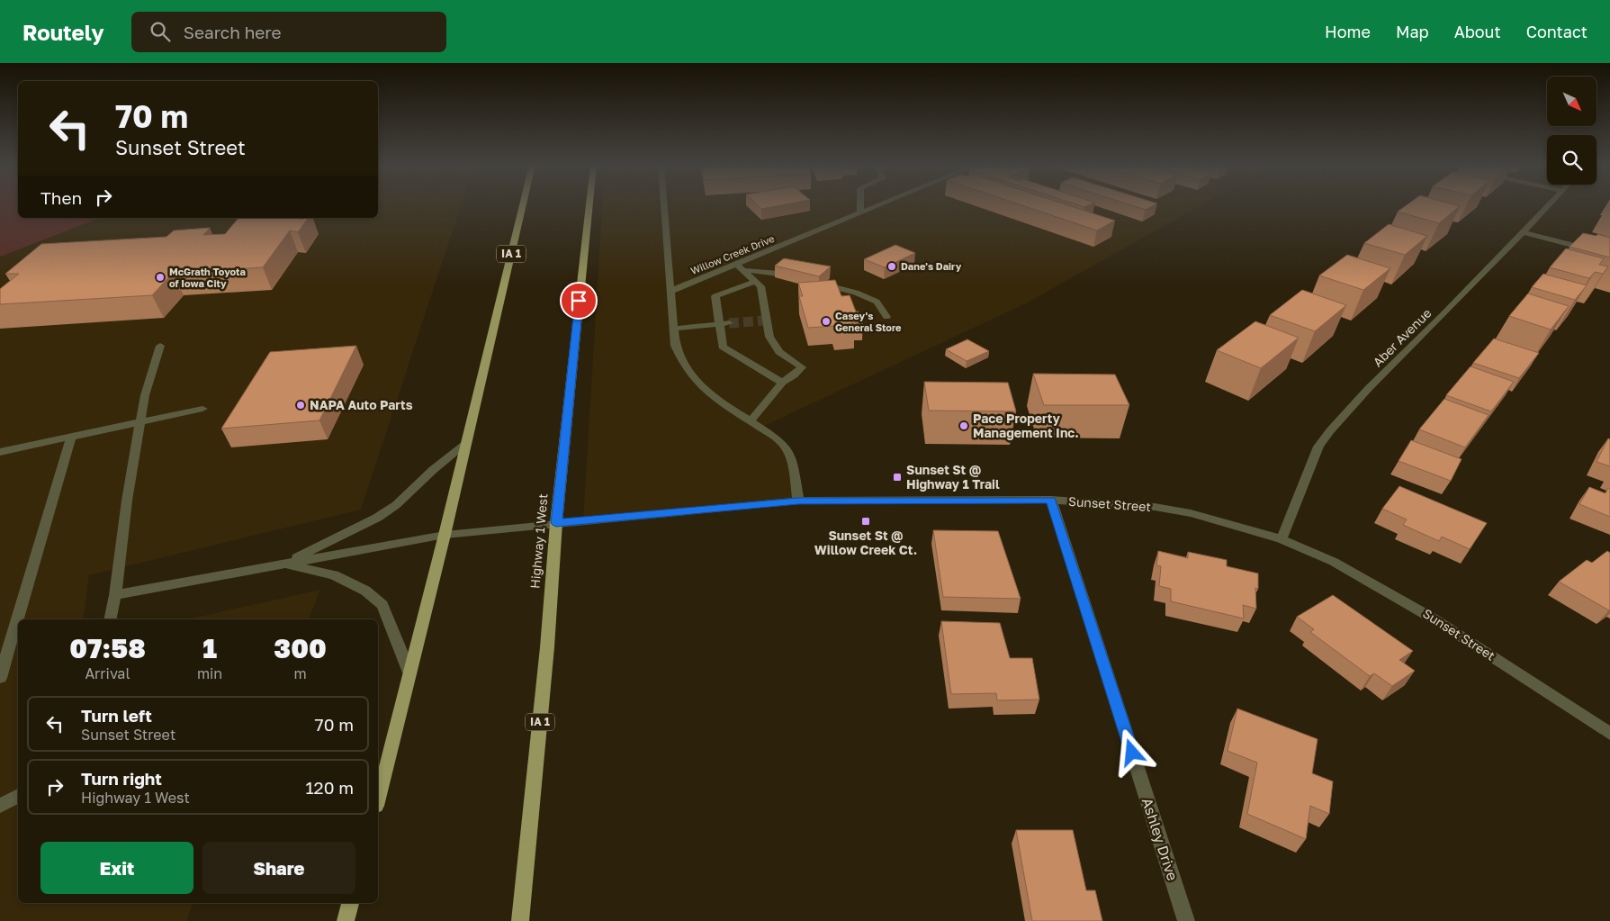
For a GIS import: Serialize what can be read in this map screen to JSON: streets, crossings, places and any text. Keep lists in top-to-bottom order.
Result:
{
  "streets": {
    "main road": ["IA 1", "Highway 1 West"],
    "street": [
      "Willow Creek Drive",
      "Aber Avenue",
      "Sunset Street",
      "Ashley Drive"
    ]
  },
  "crossings": [
    ["IA 1", "Sunset Street"],
    ["Aber Avenue", "Sunset Street"],
    ["Sunset Street", "Highway 1 West"],
    ["Sunset Street", "Ashley Drive"]
  ],
  "places": {
    "other": [
      "Dane's Dairy",
      "McGrath Toyota of Iowa City",
      "Casey's General Store",
      "NAPA Auto Parts",
      "Pace Property Management Inc."
    ],
    "transit": ["Sunset St @ Highway 1 Trail", "Sunset St @ Willow Creek Ct."]
  },
  "north": "bottom right",
  "page": {
    "header": "Routely",
    "search": "Search here",
    "nav": [
      "Home",
      "Map",
      "About",
      "Contact"
    ],
    "turn": ["70 m", "Sunset Street"],
    "then": "Then",
    "eta": [
      "07:58",
      "Arrival",
      "1",
      "min",
      "300",
      "m"
    ],
    "list": [
      {
        "name": "Turn left",
        "note": "Sunset Street",
        "value": "70 m"
      },
      {
        "name": "Turn right",
        "note": "Highway 1 West",
        "value": "120 m"
      }
    ],
    "buttons": ["Exit", "Share"]
  }
}
